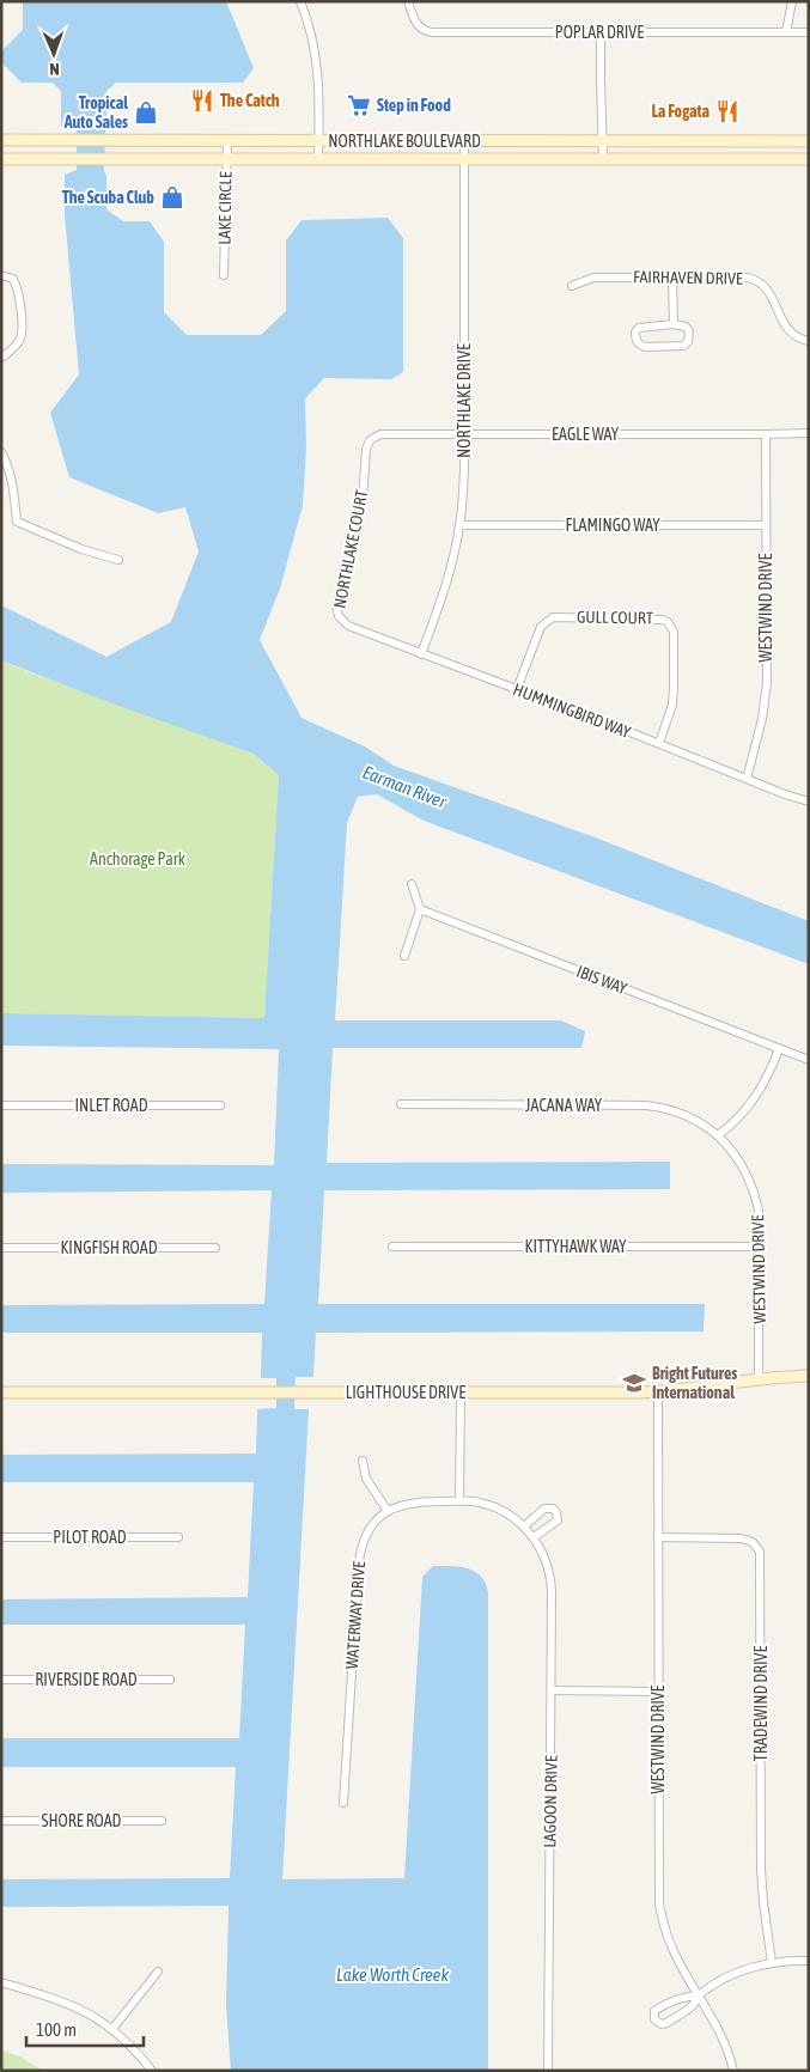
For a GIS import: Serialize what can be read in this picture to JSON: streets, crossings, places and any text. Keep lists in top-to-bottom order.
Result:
{
  "streets": {
    "main road": ["NORTHLAKE BOULEVARD", "LIGHTHOUSE DRIVE"],
    "street": [
      "POPLAR DRIVE",
      "LAKE CIRCLE",
      "FAIRHAVEN DRIVE",
      "NORTHLAKE DRIVE",
      "EAGLE WAY",
      "FLAMINGO WAY",
      "NORTHLAKE COURT",
      "WESTWIND DRIVE",
      "GULL COURT",
      "HUMMINGBIRD WAY",
      "IBIS WAY",
      "INLET ROAD",
      "JACANA WAY",
      "KITTYHAWK WAY",
      "KINGFISH ROAD",
      "PILOT ROAD",
      "WATERWAY DRIVE",
      "RIVERSIDE ROAD",
      "TRADEWIND DRIVE",
      "LAGOON DRIVE",
      "SHORE ROAD"
    ]
  },
  "crossings": [
    ["NORTHLAKE BOULEVARD", "LAKE CIRCLE"],
    ["NORTHLAKE BOULEVARD", "NORTHLAKE DRIVE"],
    ["NORTHLAKE DRIVE", "EAGLE WAY"],
    ["NORTHLAKE DRIVE", "FLAMINGO WAY"],
    ["NORTHLAKE DRIVE", "HUMMINGBIRD WAY"],
    ["EAGLE WAY", "NORTHLAKE COURT"],
    ["EAGLE WAY", "WESTWIND DRIVE"],
    ["FLAMINGO WAY", "WESTWIND DRIVE"],
    ["NORTHLAKE COURT", "HUMMINGBIRD WAY"],
    ["WESTWIND DRIVE", "HUMMINGBIRD WAY"],
    ["WESTWIND DRIVE", "JACANA WAY"],
    ["WESTWIND DRIVE", "KITTYHAWK WAY"],
    ["WESTWIND DRIVE", "LIGHTHOUSE DRIVE"],
    ["WESTWIND DRIVE", "TRADEWIND DRIVE"],
    ["GULL COURT", "HUMMINGBIRD WAY"],
    ["WATERWAY DRIVE", "LAGOON DRIVE"]
  ],
  "water": ["Earman River", "Lake Worth Creek"],
  "parks": ["Anchorage Park"],
  "places": {
    "restaurant": ["The Catch", "La Fogata"],
    "supermarket": ["Step in Food"],
    "shop": ["Tropical Auto Sales", "The Scuba Club"],
    "school or university": ["Bright Futures International"]
  },
  "scale_bar": "100 m",
  "north": "bottom"
}
